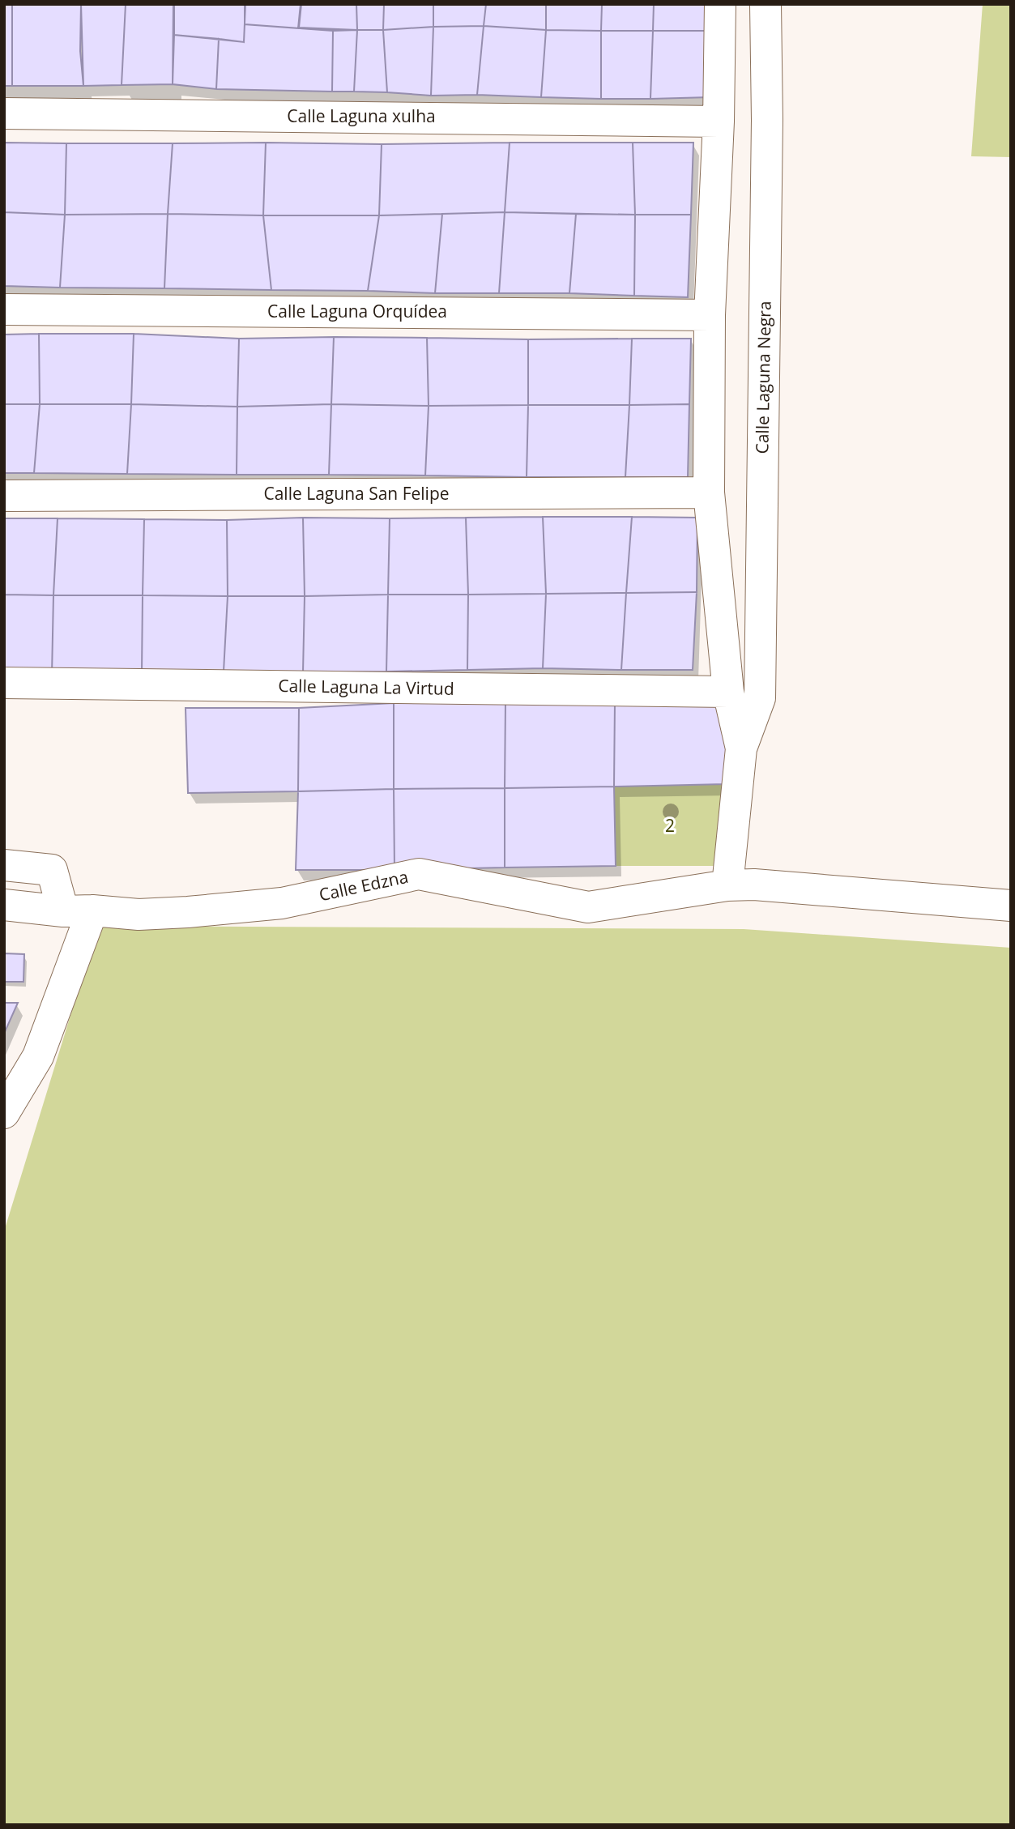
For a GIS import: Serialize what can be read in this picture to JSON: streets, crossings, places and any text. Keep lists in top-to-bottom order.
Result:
{
  "streets": {
    "street": [
      "Calle Laguna xulha",
      "Calle Laguna Orquídea",
      "Calle Laguna Negra",
      "Calle Laguna San Felipe",
      "Calle Laguna La Virtud",
      "Calle Edzna"
    ]
  },
  "crossings": [
    ["Calle Laguna xulha", "Calle Laguna Negra"],
    ["Calle Laguna Orquídea", "Calle Laguna Negra"],
    ["Calle Laguna Negra", "Calle Laguna San Felipe"],
    ["Calle Laguna Negra", "Calle Laguna La Virtud"],
    ["Calle Laguna Negra", "Calle Edzna"]
  ],
  "parks": ["2"]
}
